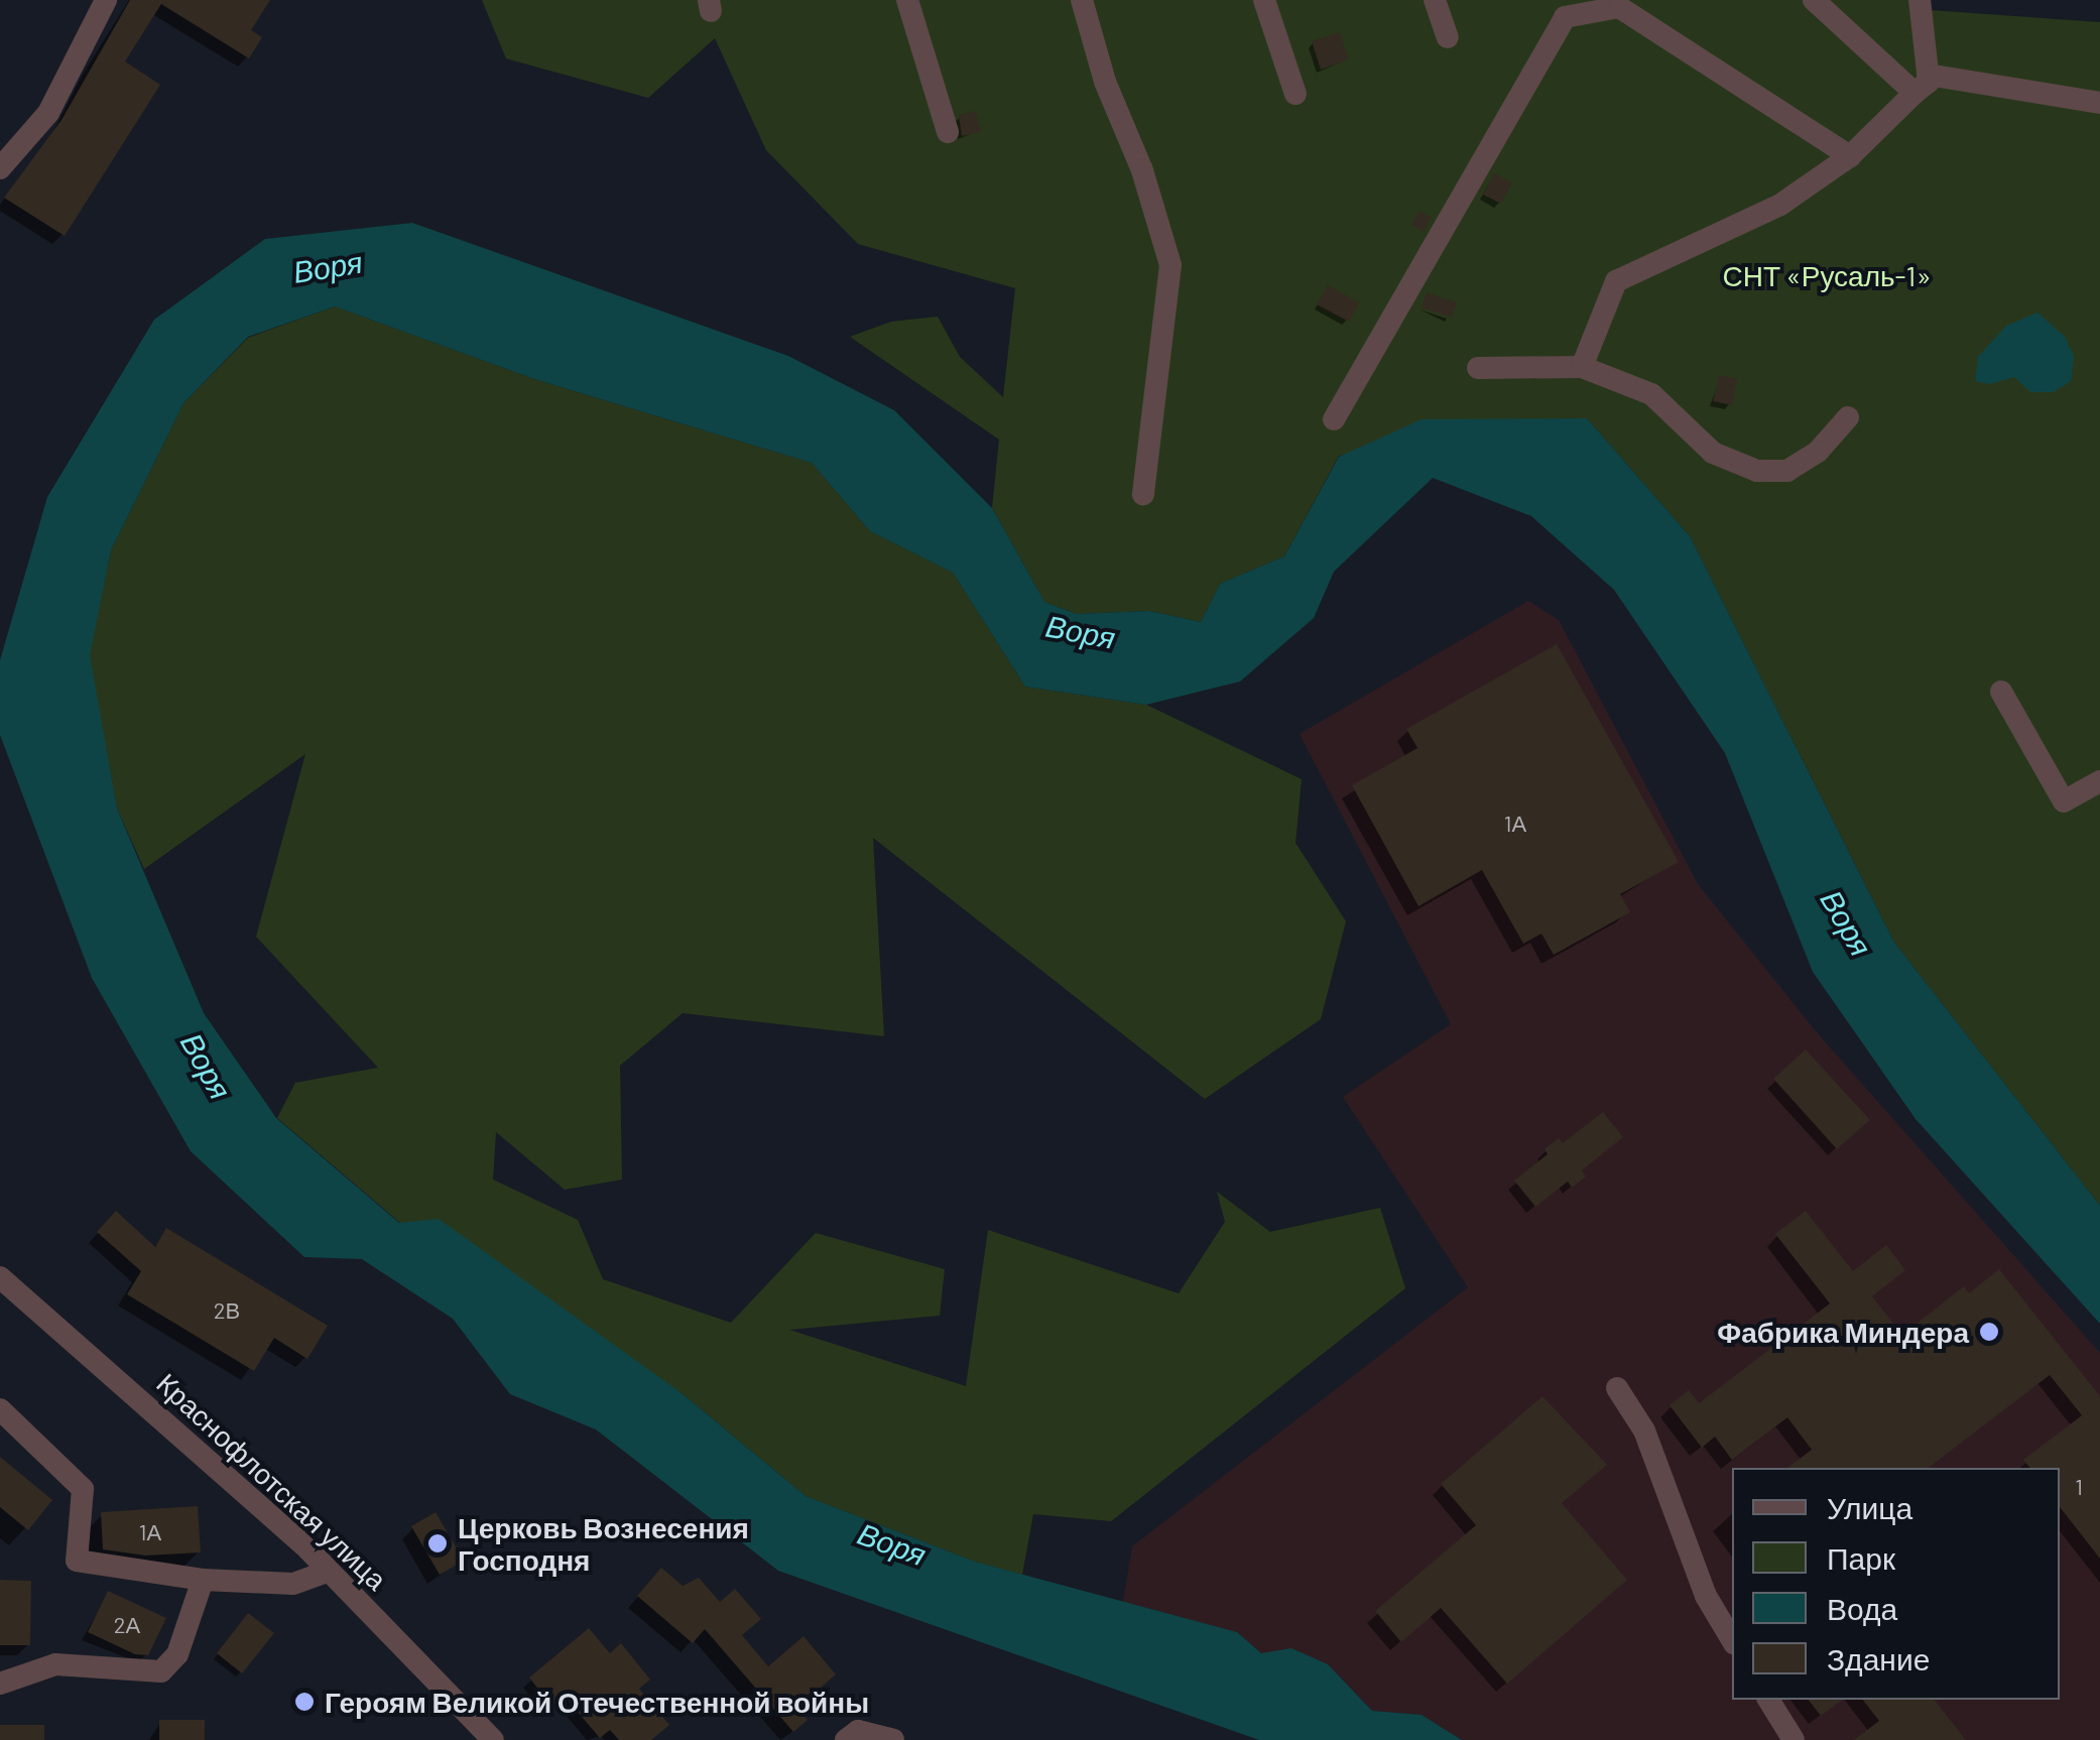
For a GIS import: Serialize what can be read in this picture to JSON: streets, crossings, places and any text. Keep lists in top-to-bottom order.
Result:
{
  "streets": {
    "street": ["Краснофлотская улица"]
  },
  "water": ["Воря"],
  "parks": ["СНТ «Русаль-1»"],
  "places": ["Фабрика Миндера", "Церковь Вознесения Господня", "Героям Великой Отечественной войны"],
  "house_numbers": [
    "1А",
    "2В",
    "1",
    "1А",
    "2А"
  ],
  "legend": [
    "Улица",
    "Парк",
    "Вода",
    "Здание"
  ]
}
